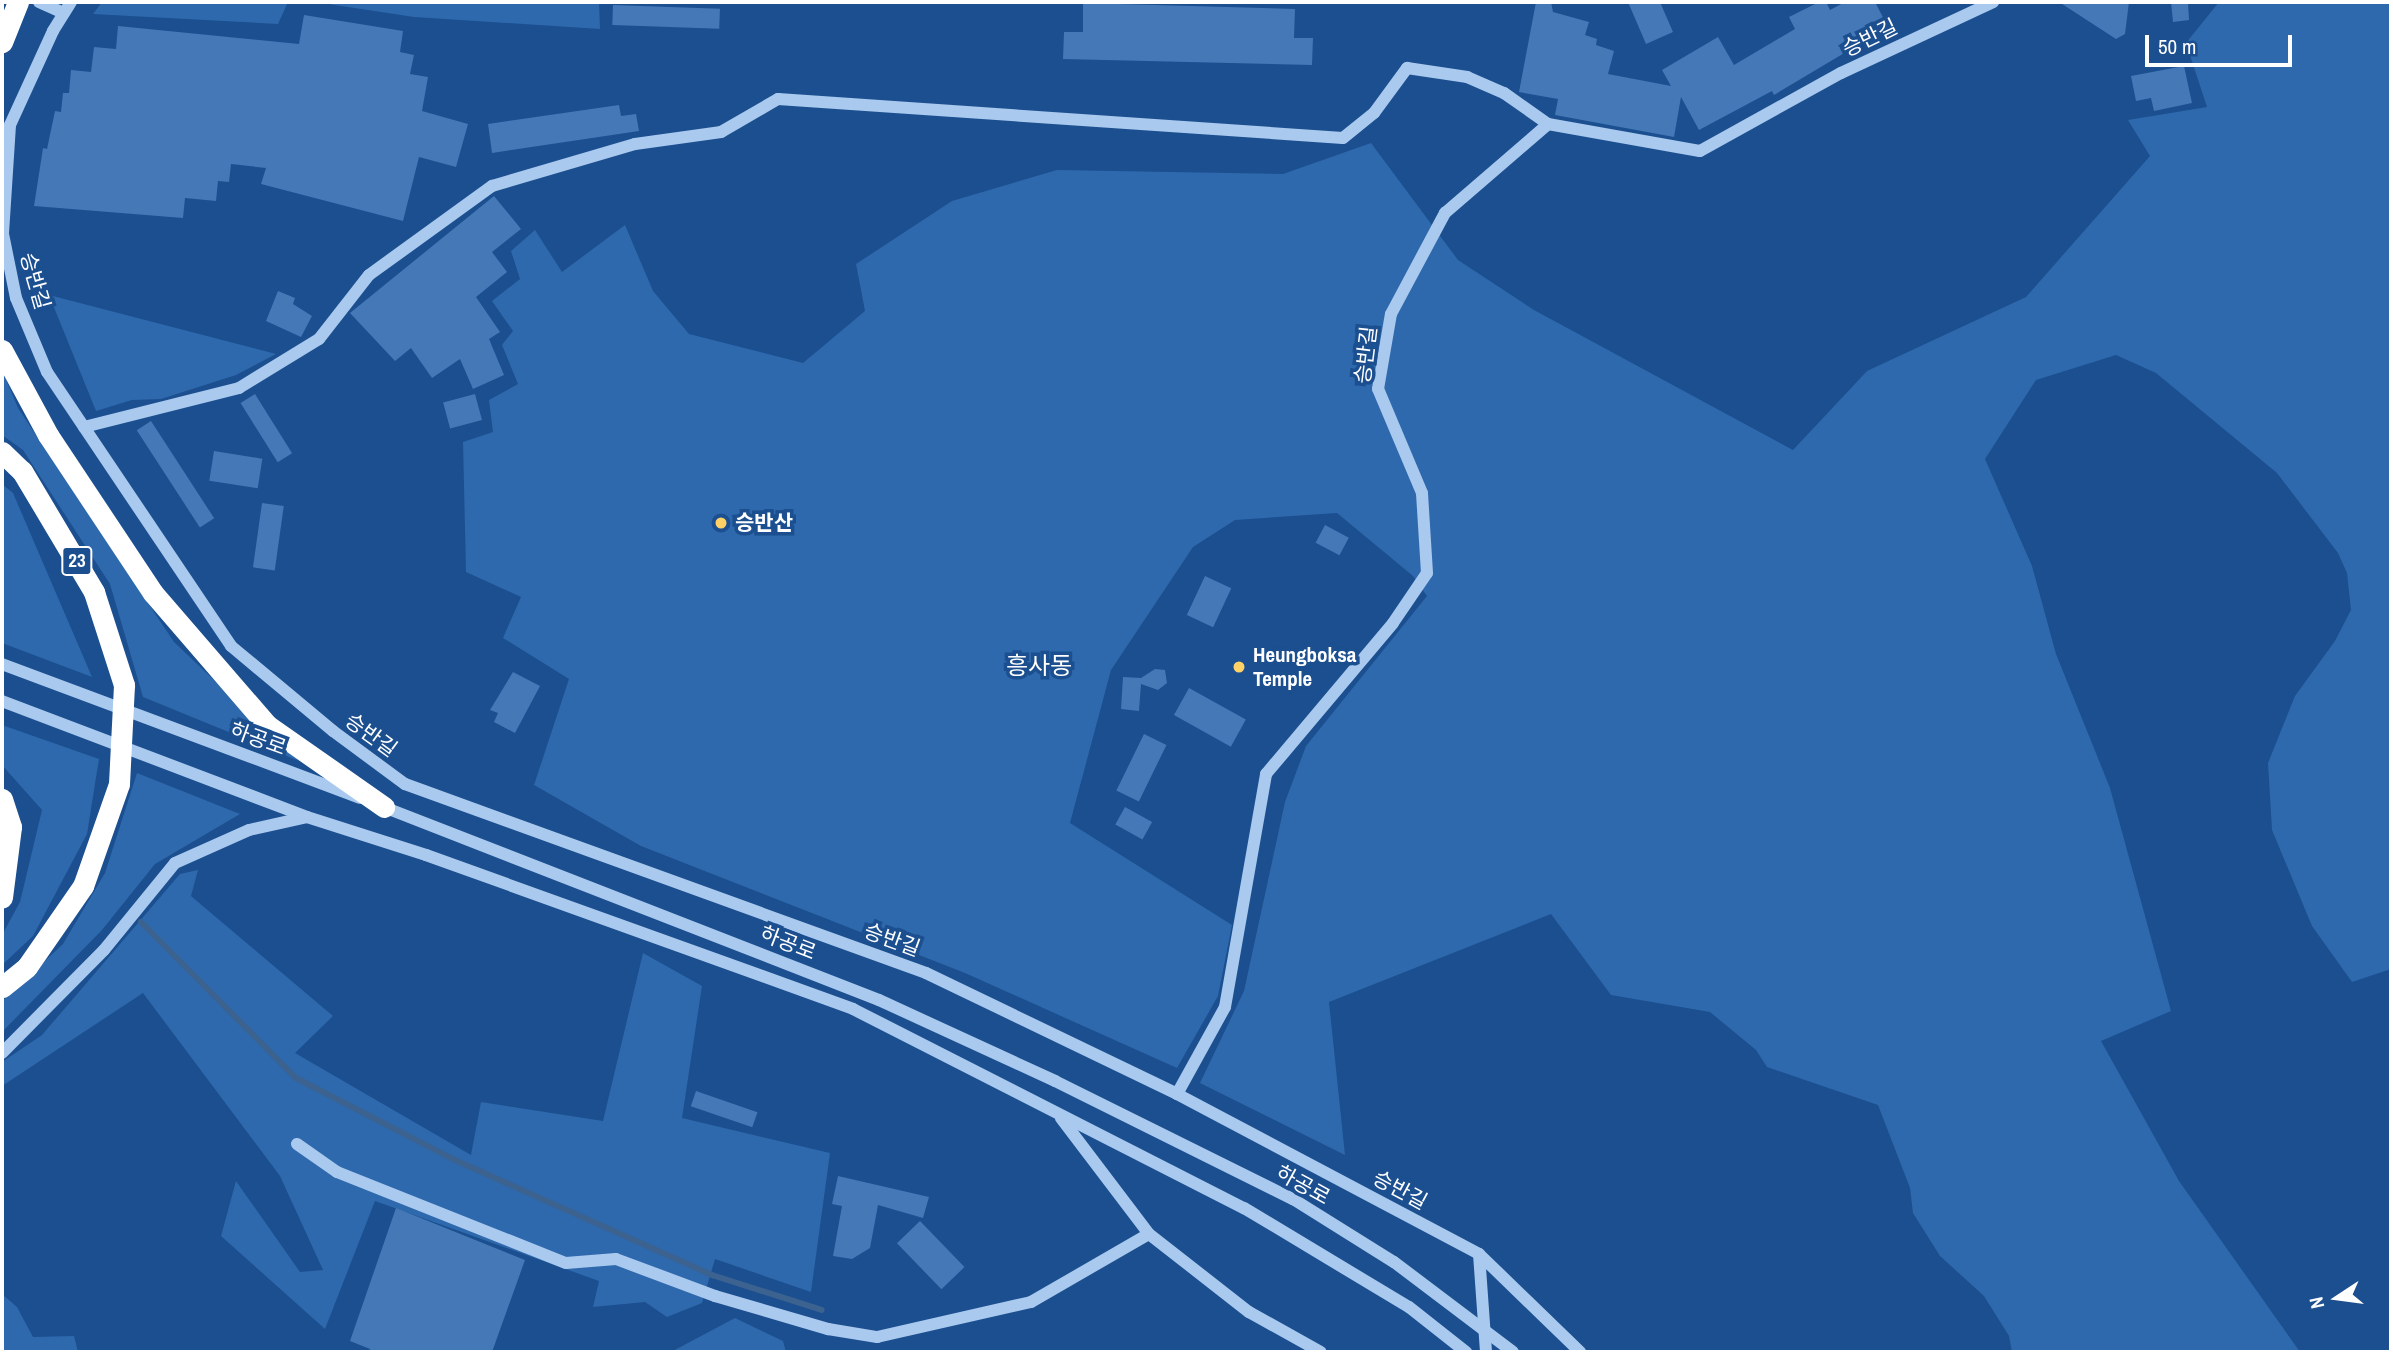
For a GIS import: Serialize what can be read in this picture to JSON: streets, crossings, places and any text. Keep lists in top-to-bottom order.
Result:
{
  "streets": {
    "highway": ["23"],
    "street": ["승반길", "하공로"]
  },
  "districts": ["흥사동"],
  "places": ["승반산", "Heungboksa Temple"],
  "scale_bar": "50 m",
  "north": "left"
}
